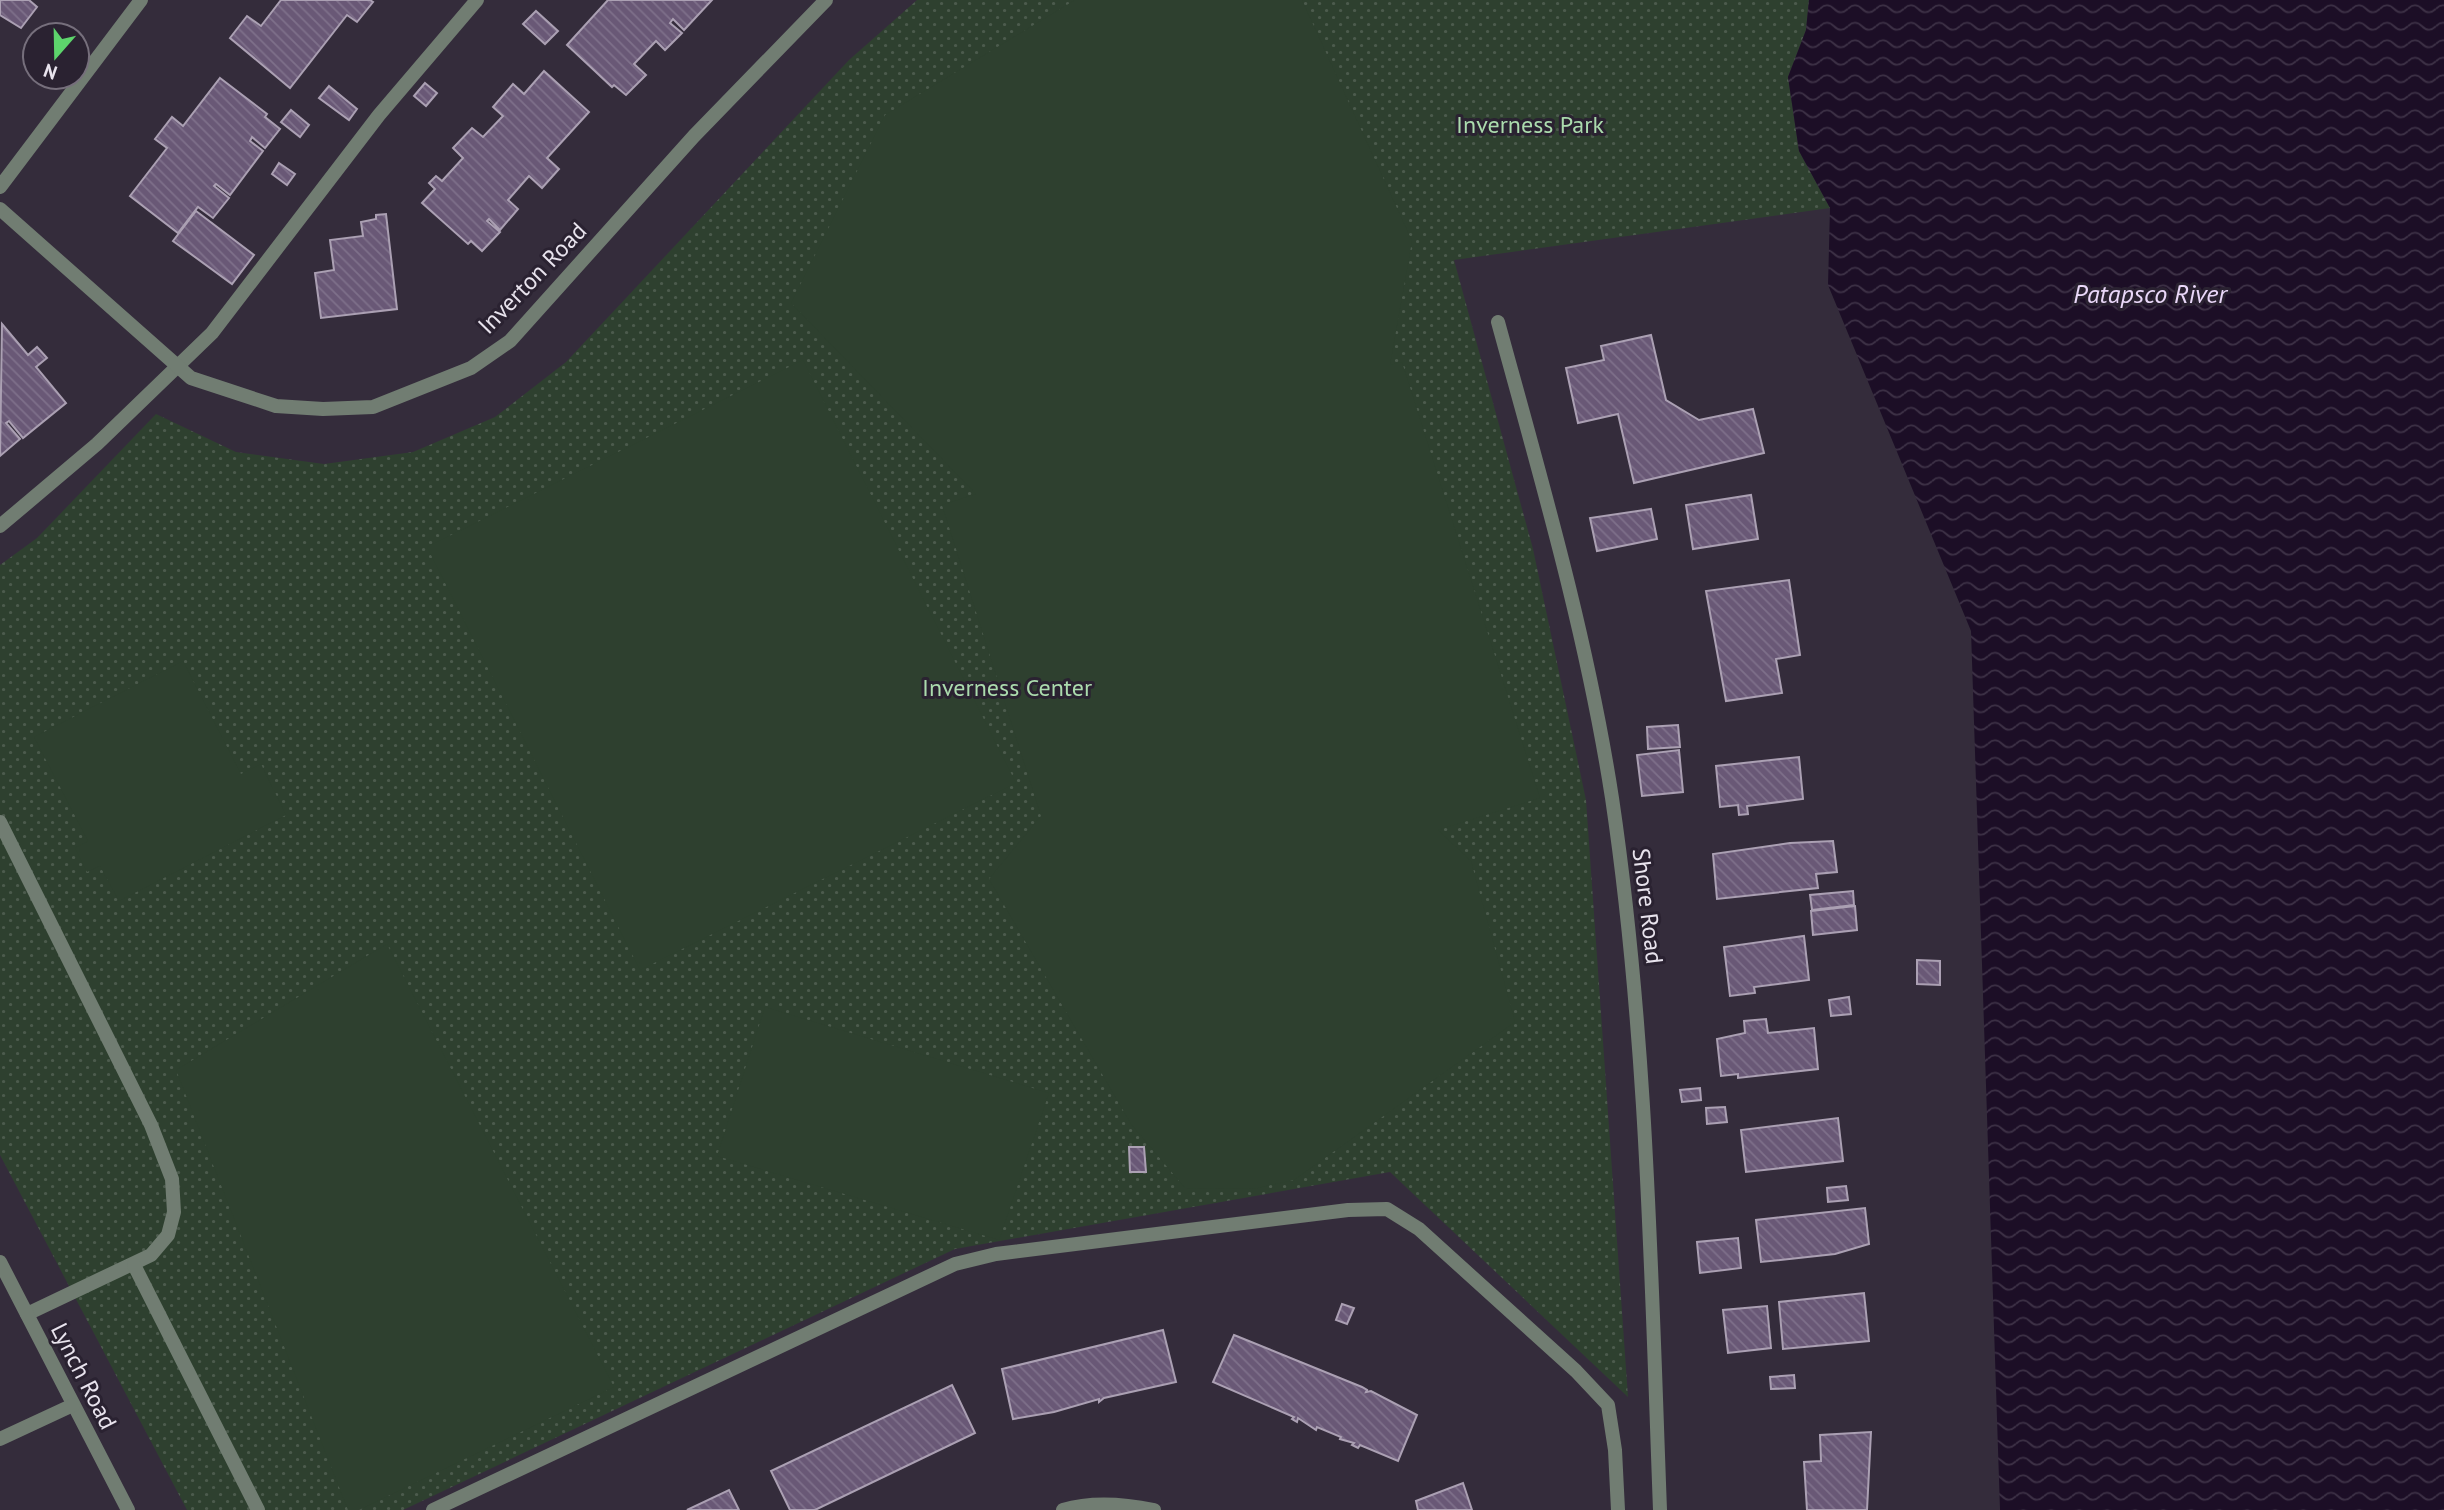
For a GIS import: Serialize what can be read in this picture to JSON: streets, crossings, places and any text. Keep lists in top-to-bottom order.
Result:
{
  "streets": {
    "street": ["Inverton Road", "Shore Road", "Lynch Road"]
  },
  "water": ["Patapsco River"],
  "parks": ["Inverness Park", "Inverness Center"],
  "north": "bottom"
}
